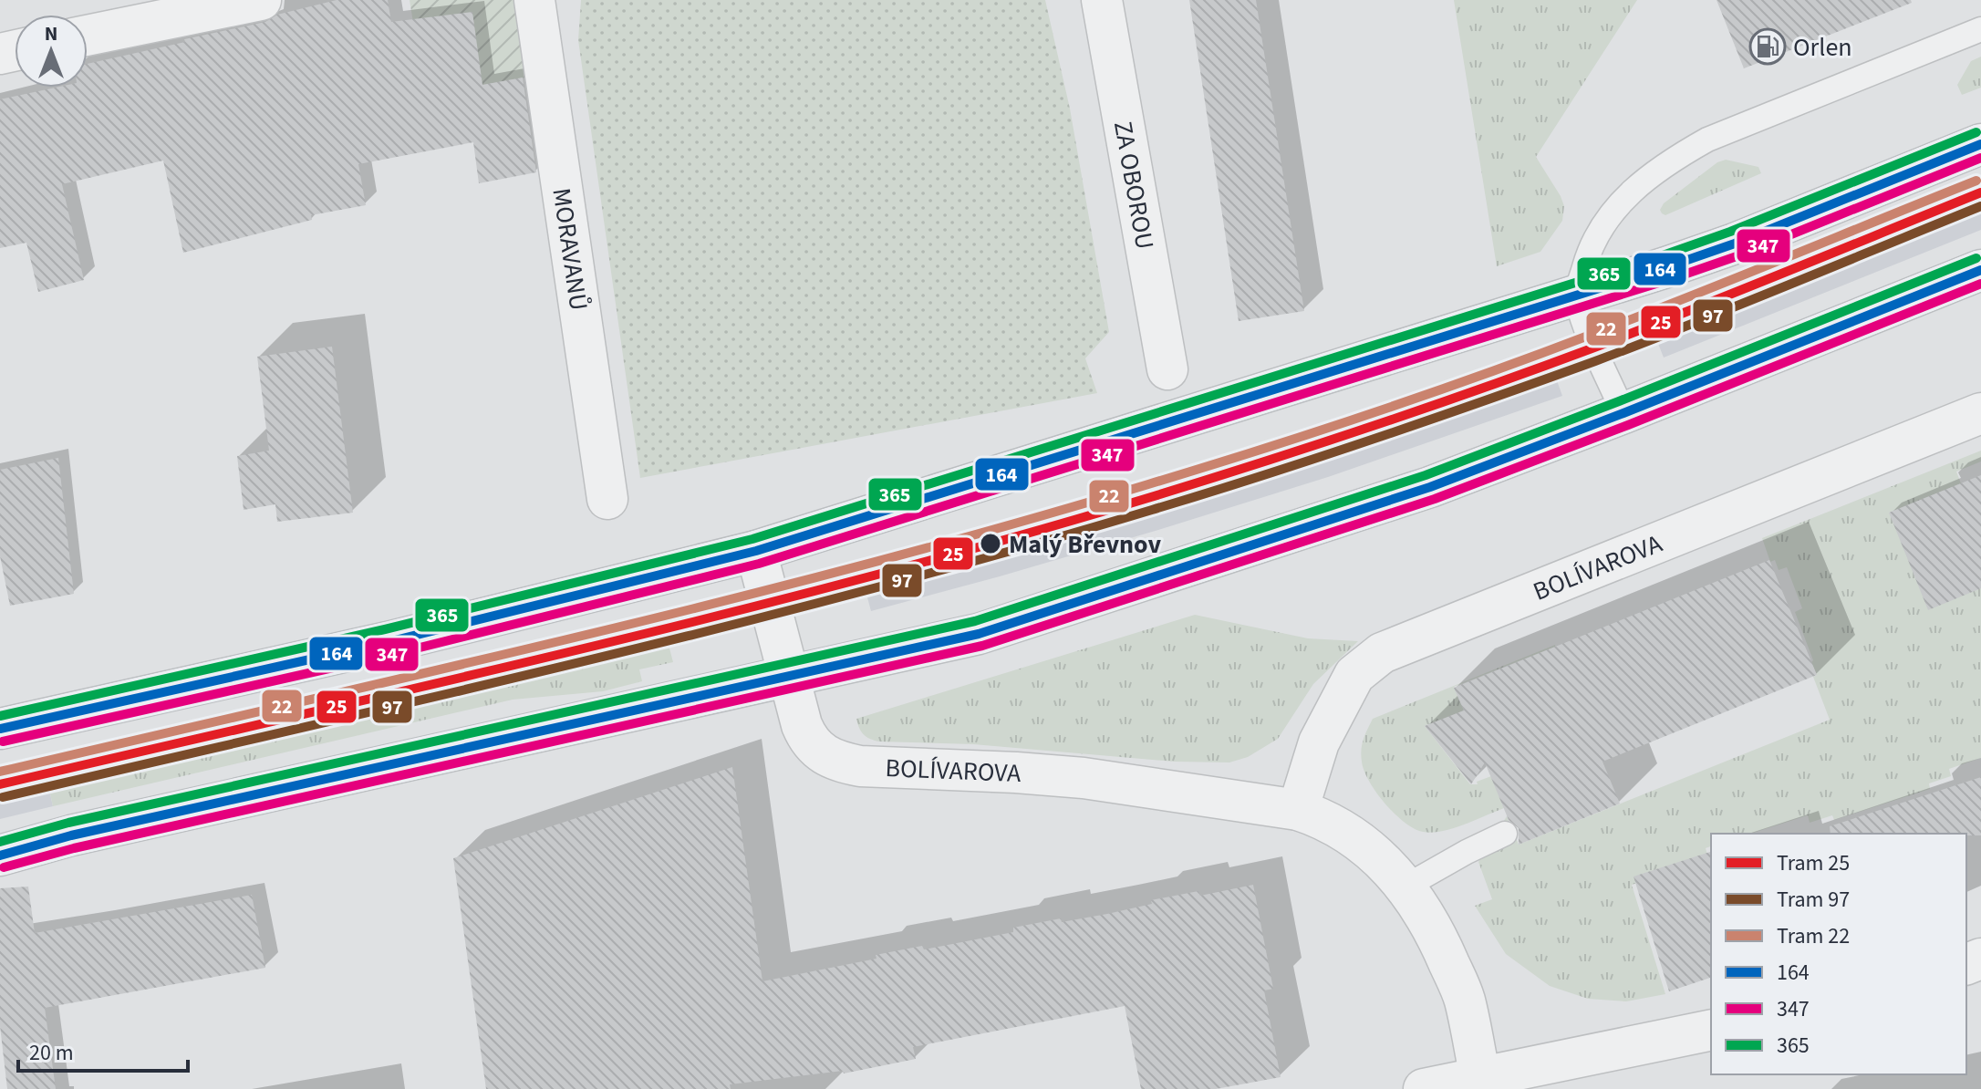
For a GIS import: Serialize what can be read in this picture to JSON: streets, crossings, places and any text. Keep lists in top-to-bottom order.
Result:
{
  "streets": {
    "street": ["ZA OBOROU", "MORAVANŮ", "BOLÍVAROVA"]
  },
  "places": {
    "fuel station": ["Orlen"],
    "other": ["Malý Břevnov"]
  },
  "lines": [
    "transit line 365",
    "transit line 164",
    "transit line 347",
    "tram line 22",
    "tram line 25",
    "tram line 97"
  ],
  "legend": [
    "Tram 25",
    "Tram 97",
    "Tram 22",
    "164",
    "347",
    "365"
  ],
  "scale_bar": "20 m",
  "north": "top"
}
